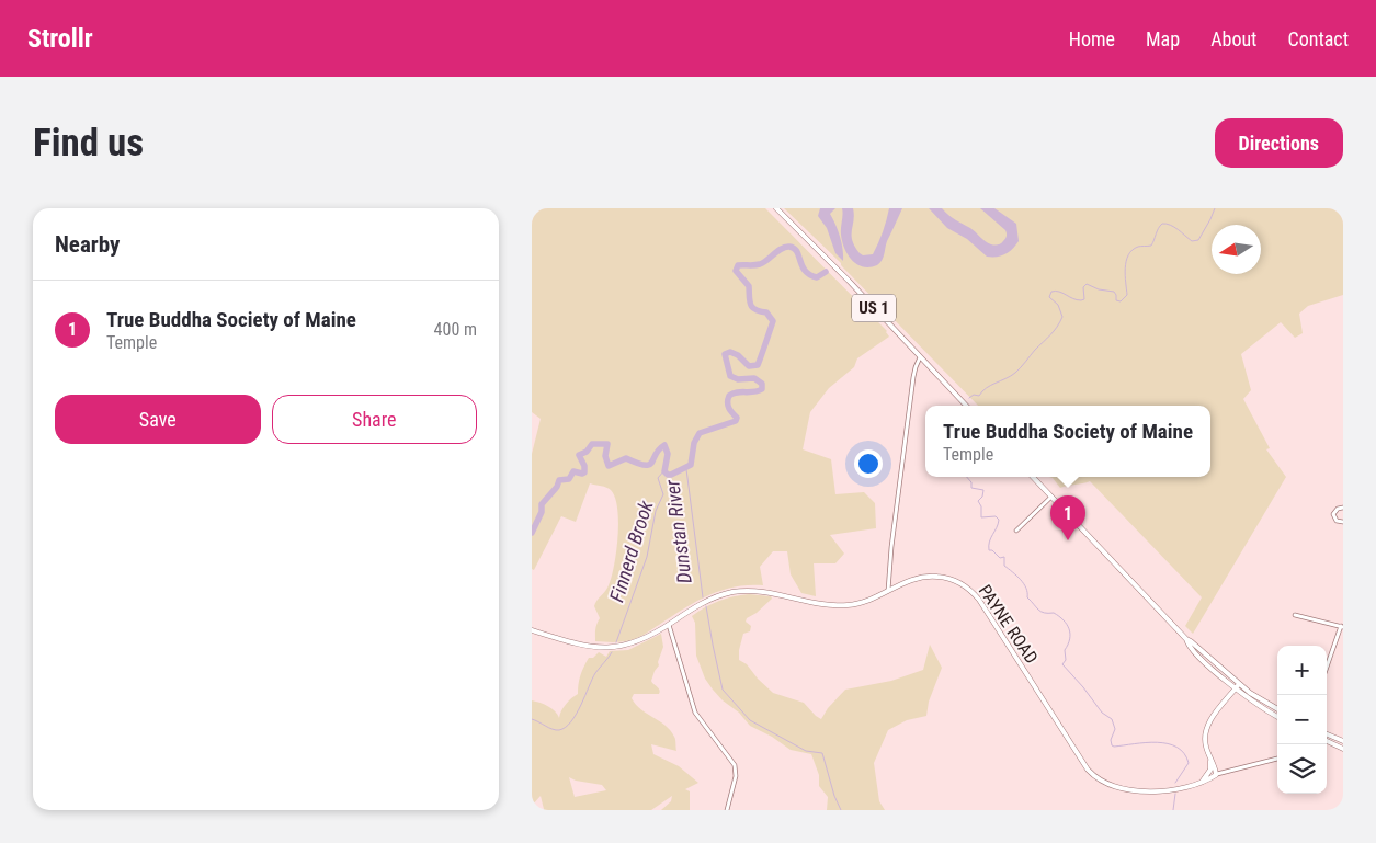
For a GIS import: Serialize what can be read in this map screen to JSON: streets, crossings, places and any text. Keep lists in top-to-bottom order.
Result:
{
  "streets": {
    "main road": ["US 1", "PAYNE ROAD"]
  },
  "water": ["Dunstan River", "Finnerd Brook"],
  "north": "left",
  "page": {
    "header": "Strollr",
    "nav": [
      "Home",
      "Map",
      "About",
      "Contact"
    ],
    "buttons": [
      "Directions",
      ["Save", "Share"]
    ],
    "title": "Find us",
    "heading": "Nearby",
    "list": [
      {
        "mark": "1",
        "name": "True Buddha Society of Maine",
        "note": "Temple",
        "value": "400 m"
      }
    ],
    "popup": ["True Buddha Society of Maine", "Temple"],
    "pins": "1",
    "map_buttons": ["+", "−"]
  }
}
